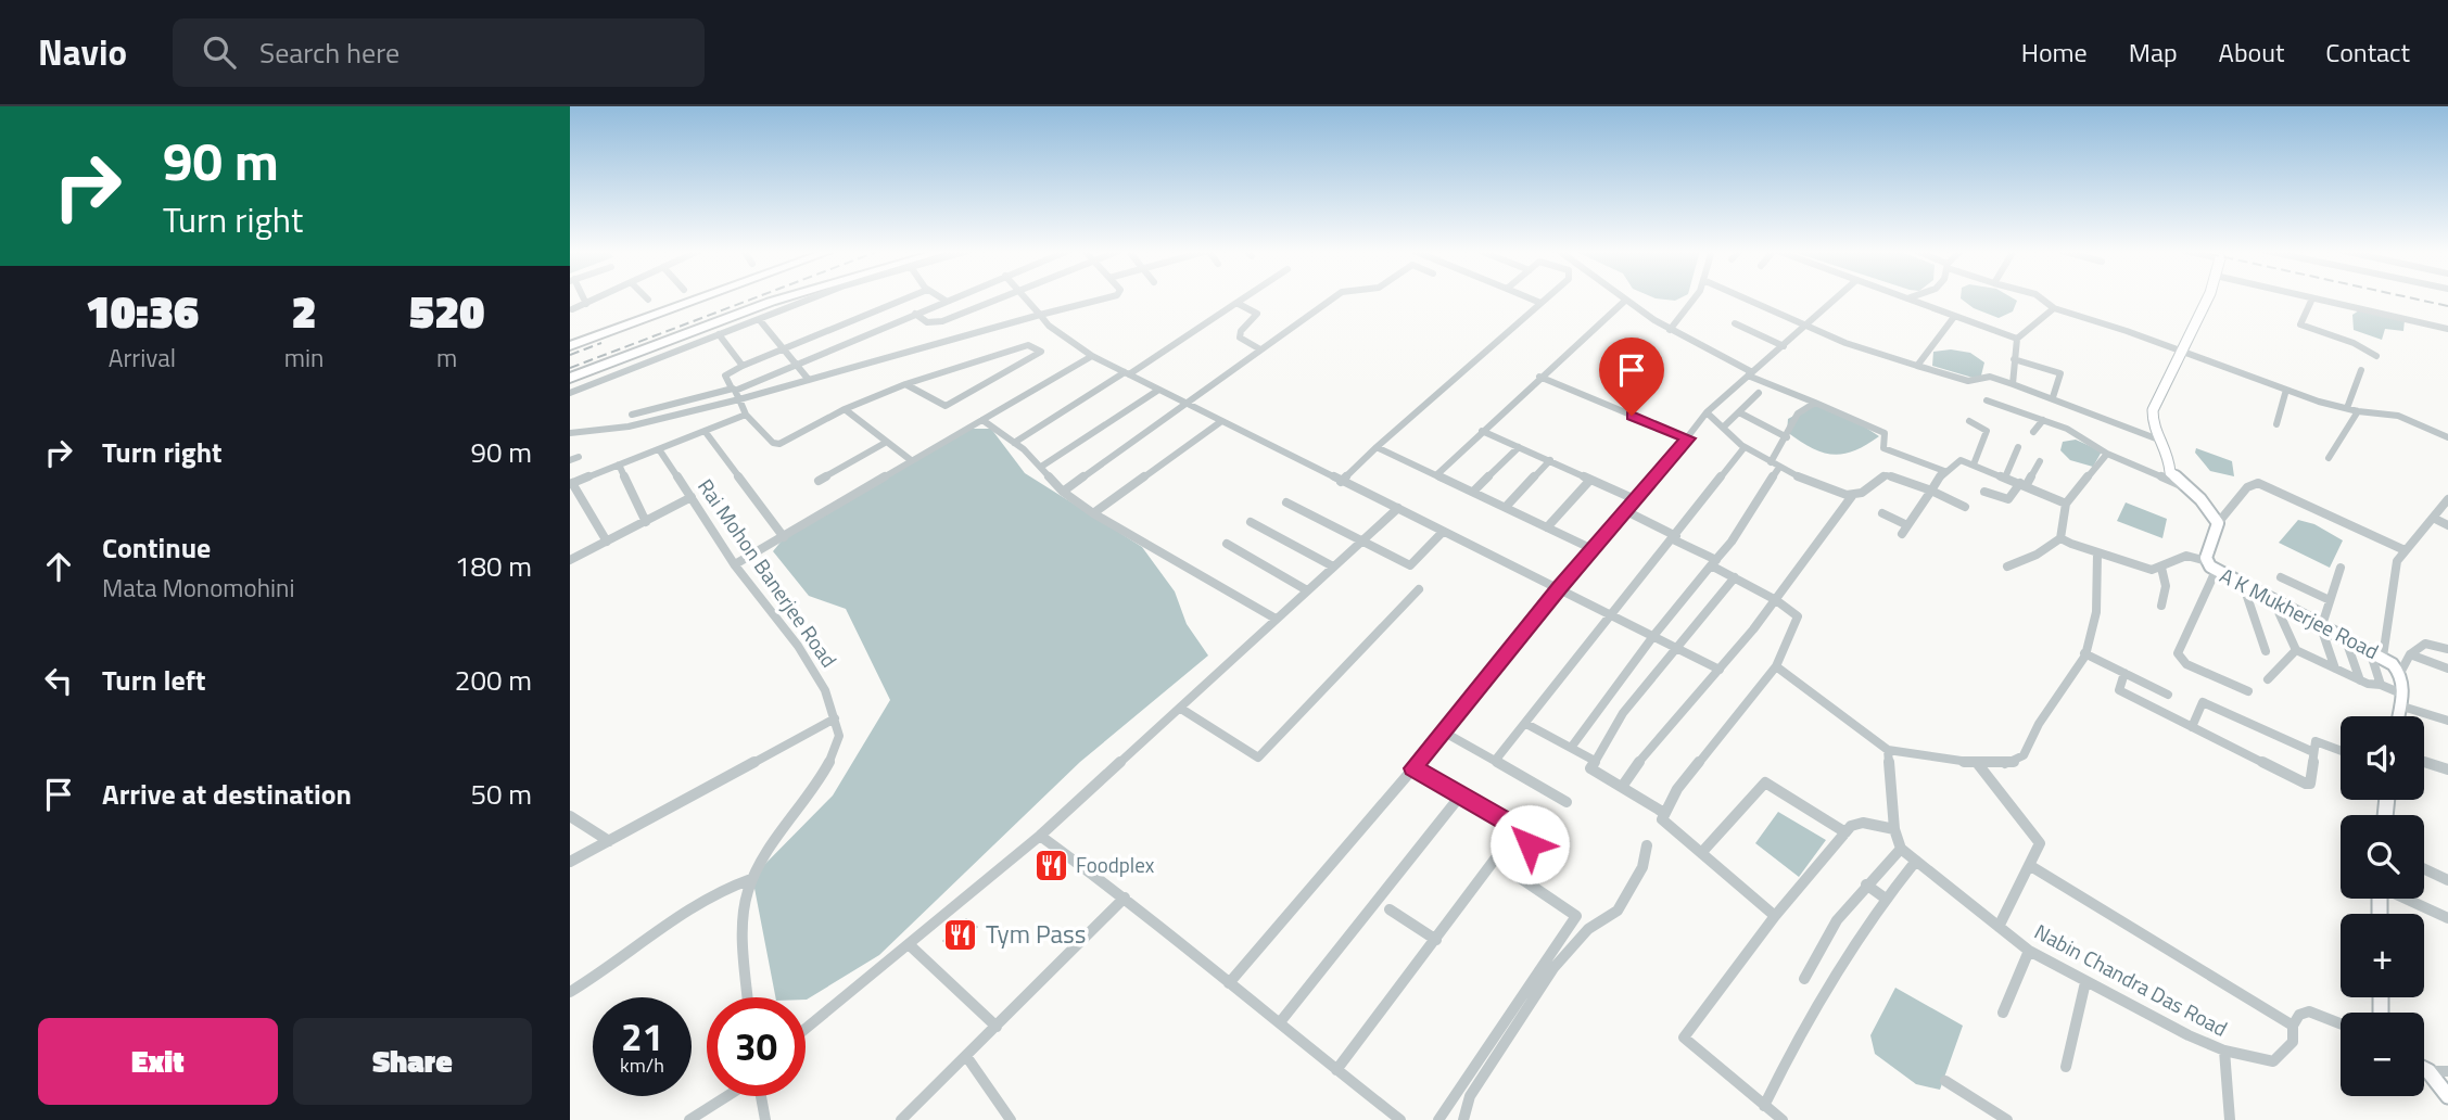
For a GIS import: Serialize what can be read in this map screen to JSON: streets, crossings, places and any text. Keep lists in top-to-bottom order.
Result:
{
  "streets": {
    "street": ["Rai Mohon Banerjee Road", "A K Mukherjee Road", "Nabin Chandra Das Road"]
  },
  "places": {
    "restaurant": ["Foodplex", "Tym Pass"]
  },
  "page": {
    "header": "Navio",
    "search": "Search here",
    "nav": [
      "Home",
      "Map",
      "About",
      "Contact"
    ],
    "turn": ["90 m", "Turn right"],
    "eta": [
      "10:36",
      "Arrival",
      "2",
      "min",
      "520",
      "m"
    ],
    "list": [
      {
        "name": "Turn right",
        "value": "90 m"
      },
      {
        "name": "Continue",
        "note": "Mata Monomohini",
        "value": "180 m"
      },
      {
        "name": "Turn left",
        "value": "200 m"
      },
      {
        "name": "Arrive at destination",
        "value": "50 m"
      }
    ],
    "map_buttons": ["+", "−"],
    "speed": "21 km/h",
    "limit": "30",
    "buttons": ["Exit", "Share"]
  }
}
